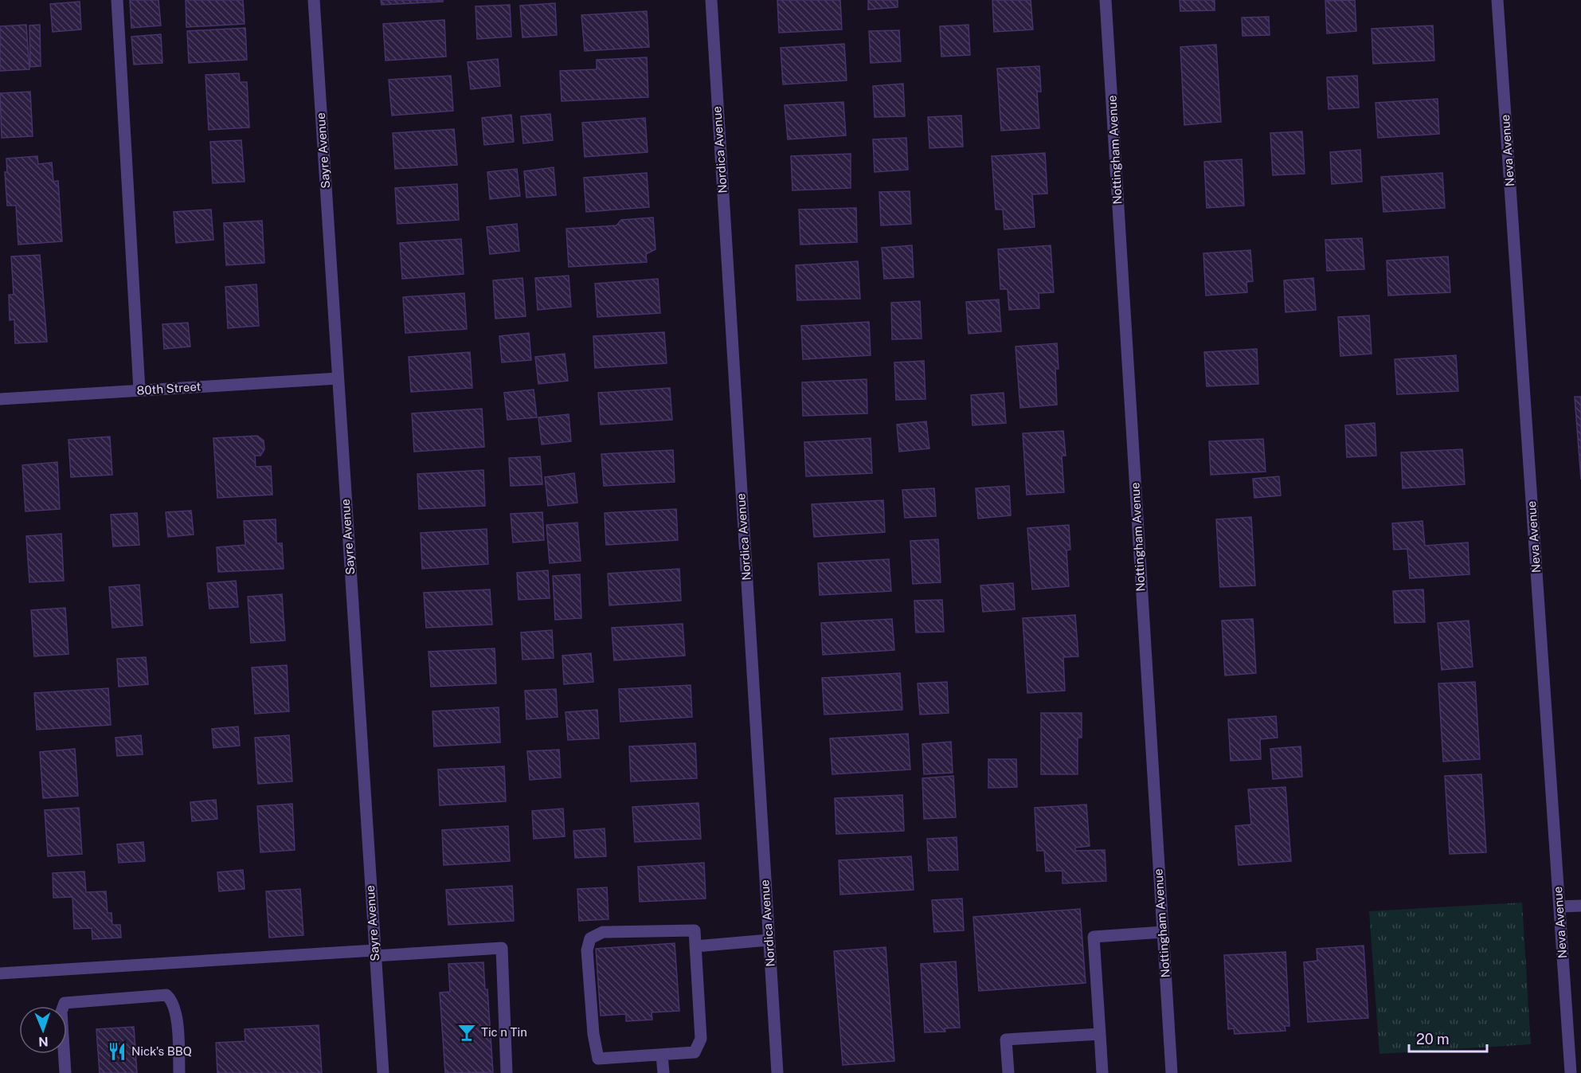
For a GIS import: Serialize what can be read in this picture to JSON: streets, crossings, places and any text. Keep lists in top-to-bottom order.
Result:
{
  "streets": {
    "street": [
      "Nordica Avenue",
      "Nottingham Avenue",
      "Sayre Avenue",
      "Neva Avenue",
      "80th Street"
    ]
  },
  "crossings": [
    ["Sayre Avenue", "80th Street"]
  ],
  "places": {
    "bar": ["Tic n Tin"],
    "restaurant": ["Nick's BBQ"]
  },
  "scale_bar": "20 m",
  "north": "bottom"
}
